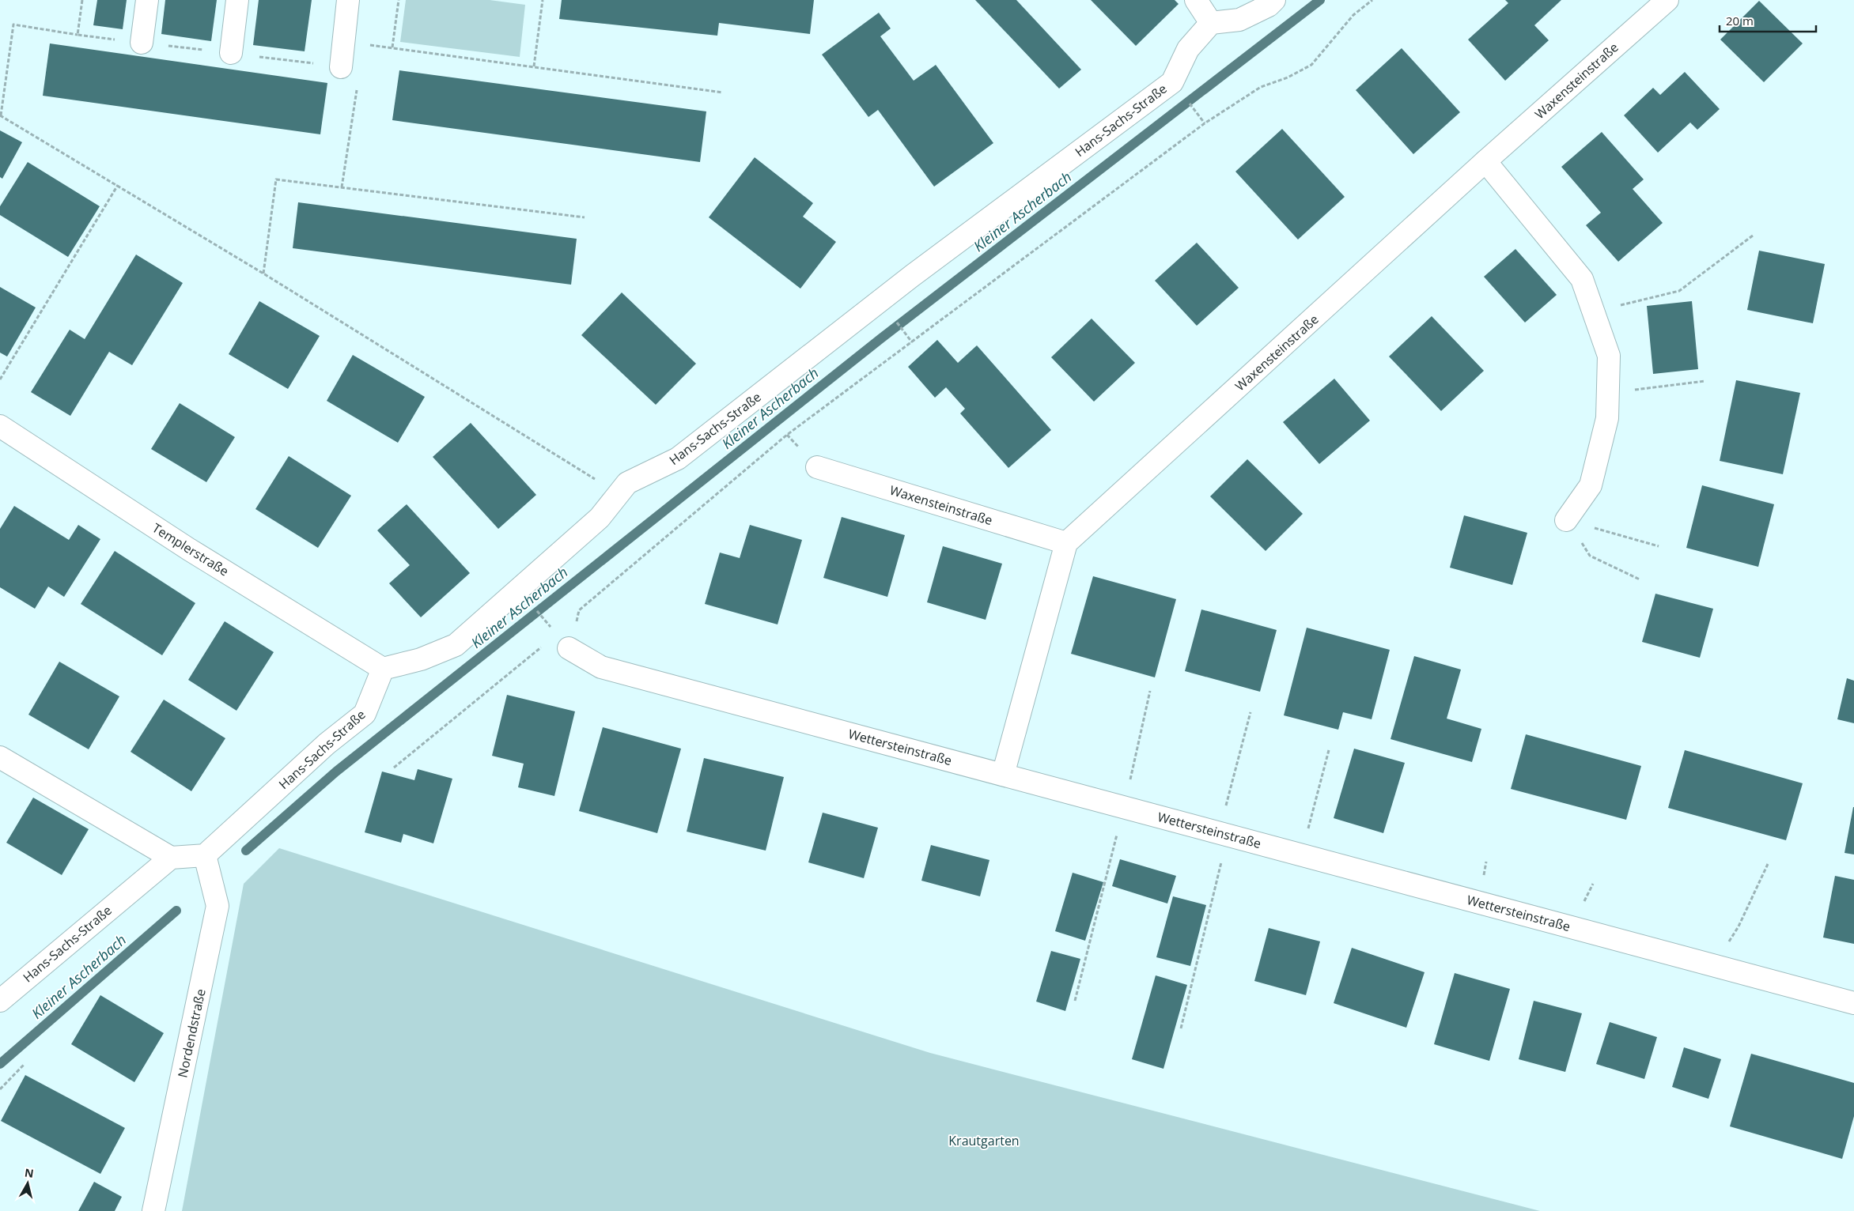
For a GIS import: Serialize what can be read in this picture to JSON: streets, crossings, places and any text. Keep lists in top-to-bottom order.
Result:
{
  "streets": {
    "street": [
      "Waxensteinstraße",
      "Hans-Sachs-Straße",
      "Templerstraße",
      "Wettersteinstraße",
      "Nordendstraße"
    ]
  },
  "crossings": [
    ["Hans-Sachs-Straße", "Templerstraße"],
    ["Hans-Sachs-Straße", "Nordendstraße"]
  ],
  "water": ["Kleiner Ascherbach"],
  "parks": ["Krautgarten"],
  "scale_bar": "20 m",
  "north": "top"
}
